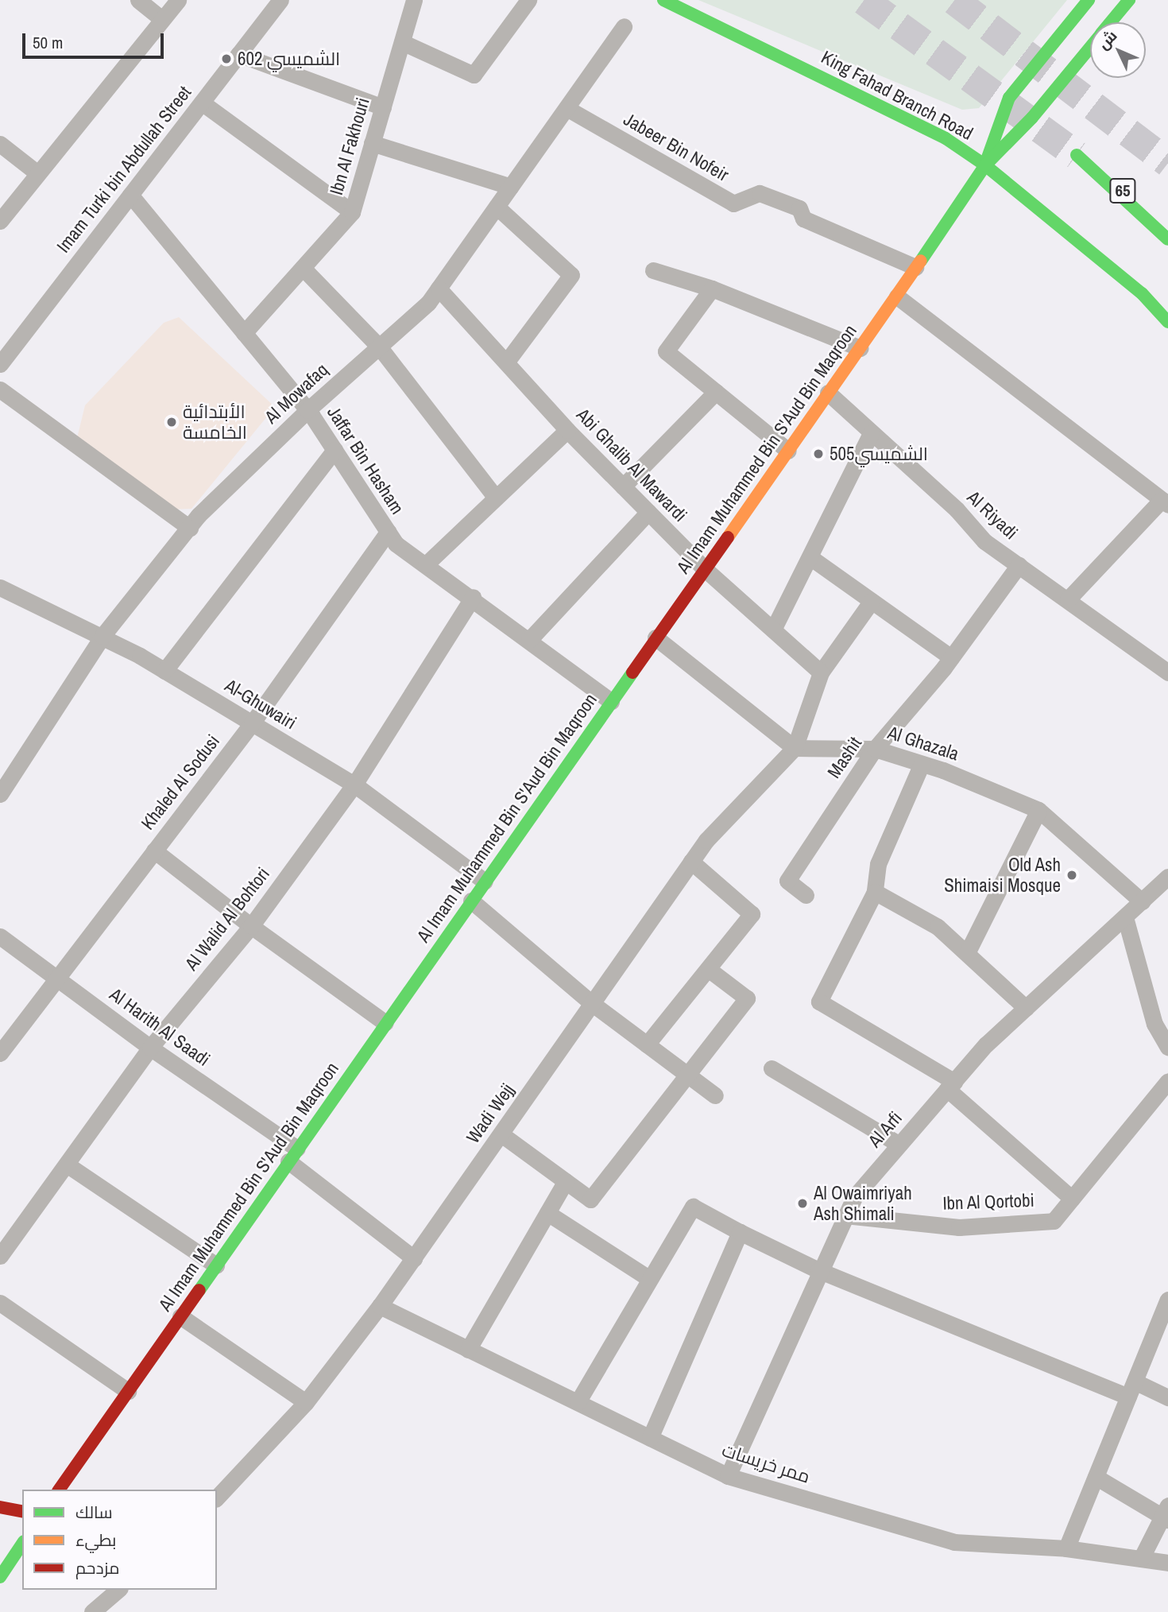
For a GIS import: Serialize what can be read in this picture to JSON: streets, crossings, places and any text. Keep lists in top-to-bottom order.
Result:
{
  "streets": {
    "main road": ["King Fahad Branch Road", "65", "Al Imam Muhammed Bin S'Aud Bin Maqroon"],
    "street": [
      "Ibn Al Fakhouri",
      "Jabeer Bin Nofeir",
      "Imam Turki bin Abdullah Street",
      "Al Mowafaq",
      "Jaffar Bin Hasham",
      "Abi Ghalib Al Mawardi",
      "Al Riyadi",
      "Al-Ghuwairi",
      "Al Ghazala",
      "Mashit",
      "Khaled Al Sodusi",
      "Al Walid Al Bohtori",
      "Al Harith Al Saadi",
      "Wadi Wejj",
      "Al Arfi",
      "Ibn Al Qortobi",
      "ممر خريسات"
    ]
  },
  "crossings": [
    ["King Fahad Branch Road", "Al Imam Muhammed Bin S'Aud Bin Maqroon"],
    ["Ibn Al Fakhouri", "Jaffar Bin Hasham"],
    ["Jabeer Bin Nofeir", "Al Mowafaq"],
    ["Jabeer Bin Nofeir", "Al Imam Muhammed Bin S'Aud Bin Maqroon"],
    ["Imam Turki bin Abdullah Street", "Jaffar Bin Hasham"],
    ["Al Mowafaq", "Jaffar Bin Hasham"],
    ["Al Mowafaq", "Abi Ghalib Al Mawardi"],
    ["Al Mowafaq", "Al-Ghuwairi"],
    ["Al Imam Muhammed Bin S'Aud Bin Maqroon", "Jaffar Bin Hasham"],
    ["Al Imam Muhammed Bin S'Aud Bin Maqroon", "Abi Ghalib Al Mawardi"],
    ["Al Imam Muhammed Bin S'Aud Bin Maqroon", "Al Riyadi"],
    ["Al Imam Muhammed Bin S'Aud Bin Maqroon", "Al-Ghuwairi"],
    ["Al Imam Muhammed Bin S'Aud Bin Maqroon", "Al Harith Al Saadi"],
    ["Jaffar Bin Hasham", "Khaled Al Sodusi"],
    ["Jaffar Bin Hasham", "Al Walid Al Bohtori"],
    ["Al Riyadi", "Mashit"],
    ["Al-Ghuwairi", "Khaled Al Sodusi"],
    ["Al-Ghuwairi", "Al Walid Al Bohtori"],
    ["Al Ghazala", "Mashit"],
    ["Al Ghazala", "Wadi Wejj"],
    ["Al Ghazala", "Al Arfi"],
    ["Khaled Al Sodusi", "Al Harith Al Saadi"],
    ["Al Walid Al Bohtori", "Al Harith Al Saadi"],
    ["Al Harith Al Saadi", "Wadi Wejj"],
    ["Wadi Wejj", "ممر خريسات"],
    ["Al Arfi", "Ibn Al Qortobi"],
    ["Al Arfi", "ممر خريسات"]
  ],
  "places": [
    "الشميسي 602",
    "الأبتدائية الخامسة",
    "الشميسي505",
    "Old Ash Shimaisi Mosque",
    "Al Owaimriyah Ash Shimali"
  ],
  "legend": ["سالك", "بطيء", "مزدحم"],
  "scale_bar": "50 m",
  "north": "top left"
}
